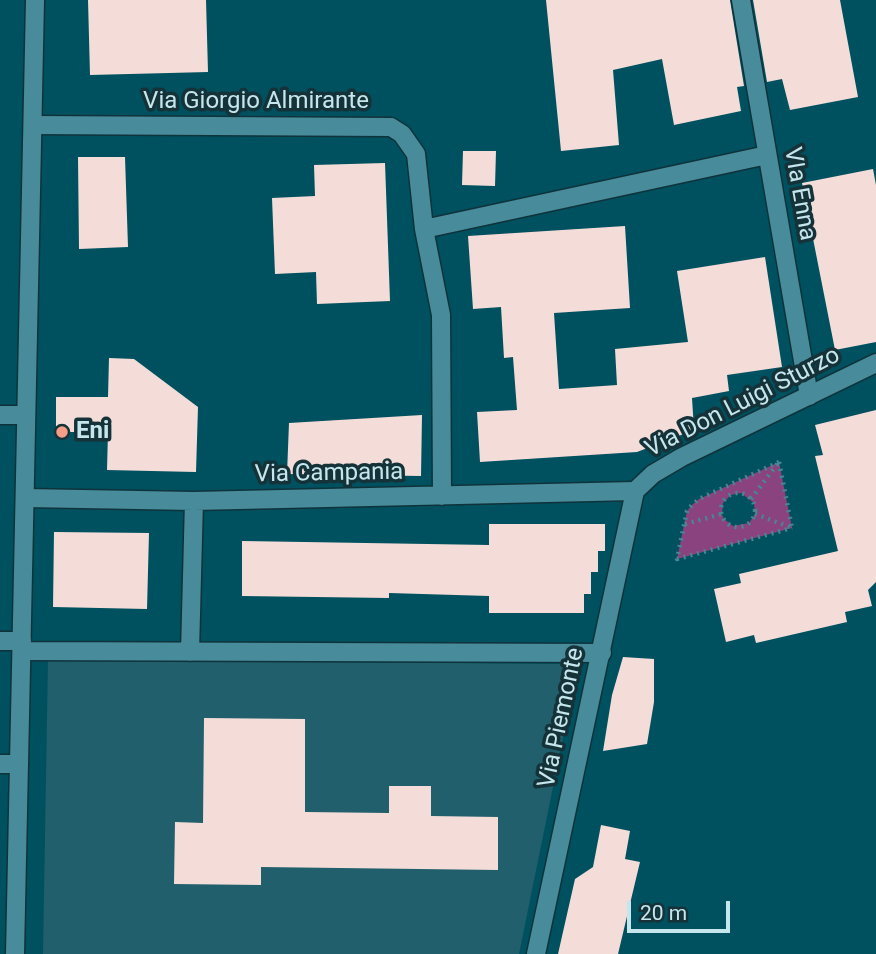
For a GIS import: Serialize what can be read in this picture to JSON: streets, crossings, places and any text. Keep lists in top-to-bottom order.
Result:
{
  "streets": {
    "street": [
      "Via Giorgio Almirante",
      "VIa Enna",
      "Via Don Luigi Sturzo",
      "Via Campania",
      "Via Piemonte"
    ]
  },
  "crossings": [
    ["Via Giorgio Almirante", "Via Campania"],
    ["VIa Enna", "Via Don Luigi Sturzo"],
    ["Via Don Luigi Sturzo", "Via Campania"],
    ["Via Don Luigi Sturzo", "Via Piemonte"],
    ["Via Campania", "Via Piemonte"]
  ],
  "places": ["Eni"],
  "scale_bar": "20 m"
}
